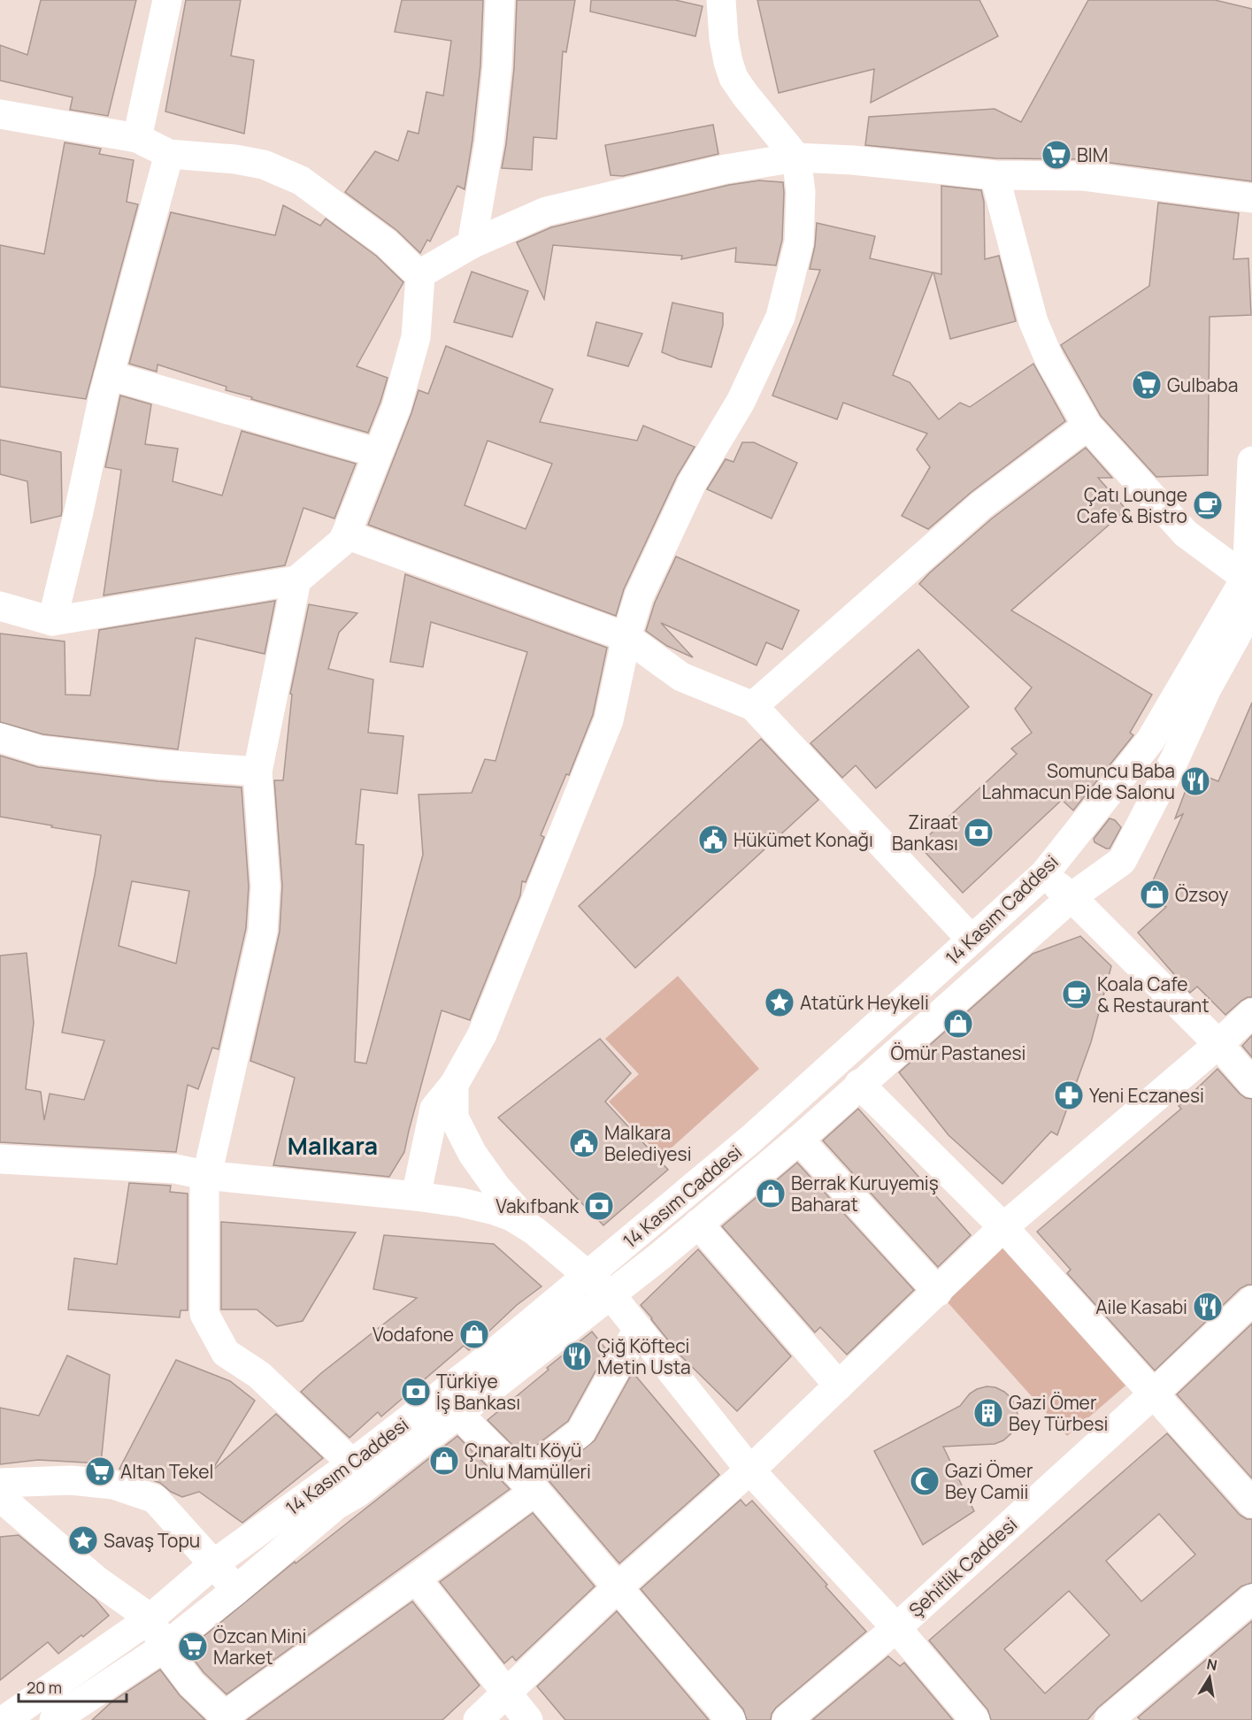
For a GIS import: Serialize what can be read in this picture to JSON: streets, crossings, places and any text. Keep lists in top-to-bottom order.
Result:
{
  "streets": {
    "street": ["14 Kasım Caddesi", "Şehitlik Caddesi"]
  },
  "districts": ["Malkara"],
  "places": {
    "supermarket": [
      "BIM",
      "Gulbaba",
      "Altan Tekel",
      "Özcan Mini Market"
    ],
    "cafe": ["Çatı Lounge Cafe & Bistro", "Koala Cafe & Restaurant"],
    "restaurant": ["Somuncu Baba Lahmacun Pide Salonu", "Aile Kasabi", "Çiğ Köfteci Metin Usta"],
    "bank": ["Ziraat Bankası", "Vakıfbank", "Türkiye İş Bankası"],
    "public building": ["Hükümet Konağı", "Malkara Belediyesi"],
    "shop": [
      "Özsoy",
      "Ömür Pastanesi",
      "Berrak Kuruyemiş Baharat",
      "Vodafone",
      "Çınaraltı Köyü Unlu Mamülleri"
    ],
    "place": ["Atatürk Heykeli", "Savaş Topu"],
    "pharmacy": ["Yeni Eczanesi"],
    "building": ["Gazi Ömer Bey Türbesi"],
    "mosque": ["Gazi Ömer Bey Camii"]
  },
  "scale_bar": "20 m",
  "north": "top"
}
